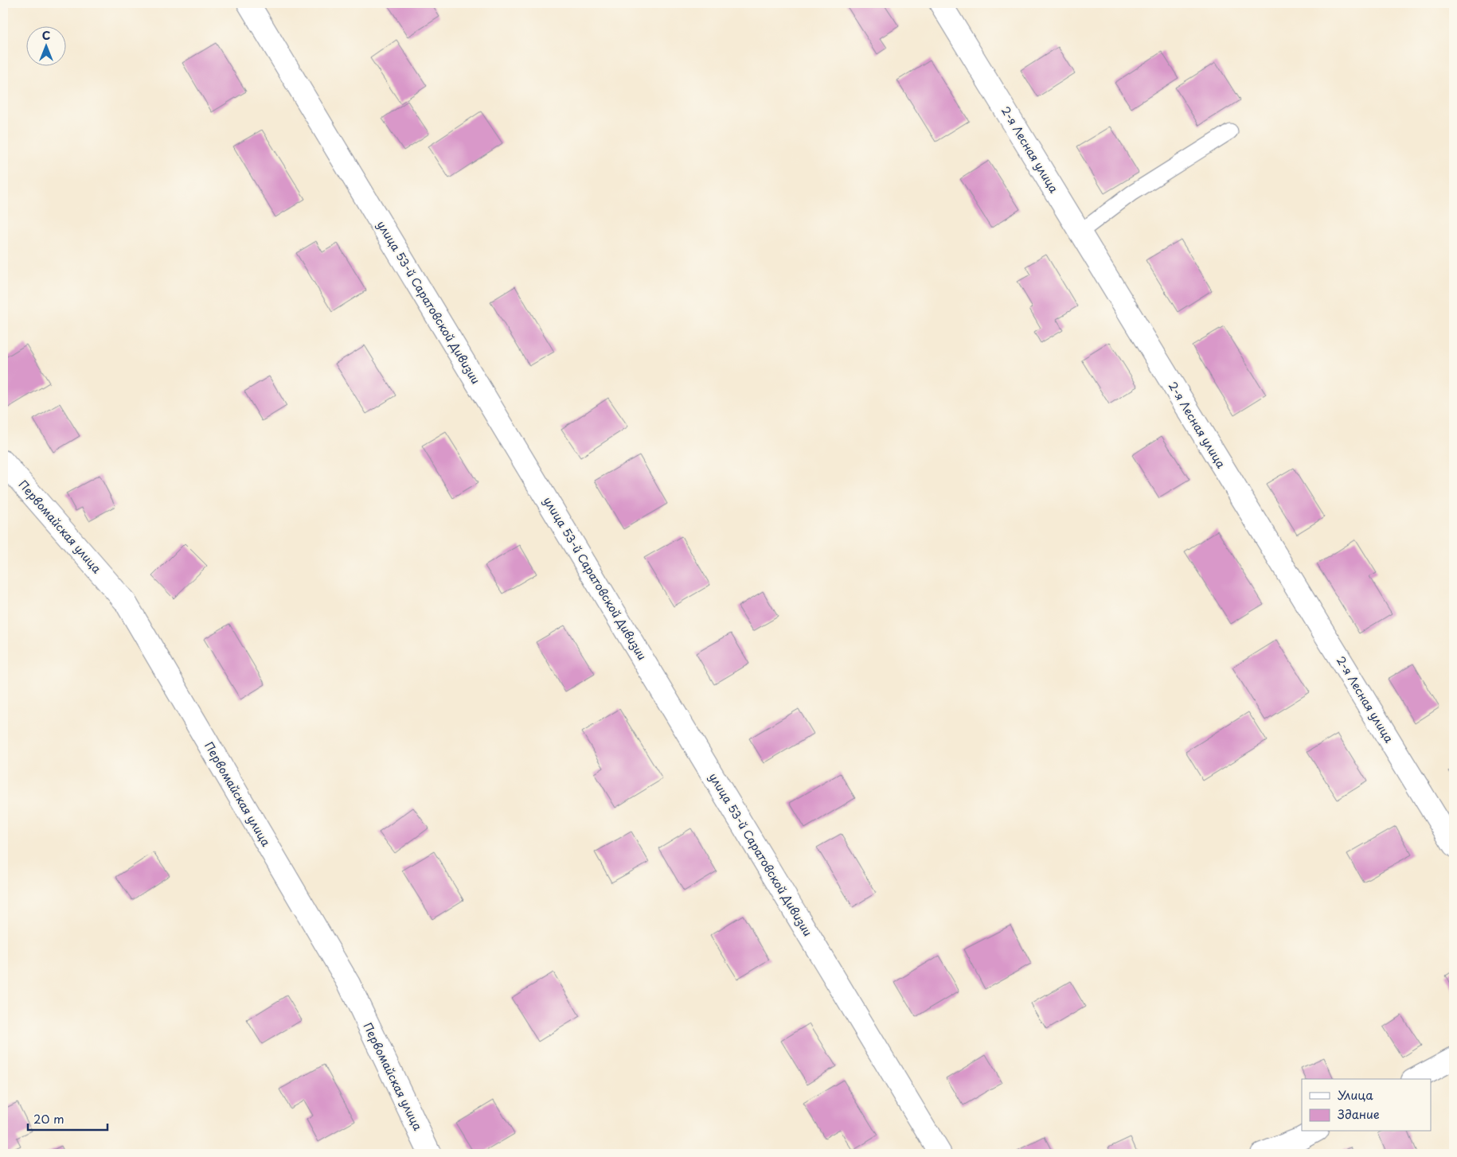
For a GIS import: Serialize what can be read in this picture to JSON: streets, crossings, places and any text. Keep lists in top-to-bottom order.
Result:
{
  "streets": {
    "street": ["2-я Лесная улица", "улица 53-й Саратовской Дивизии", "Первомайская улица"]
  },
  "legend": ["Улица", "Здание"],
  "scale_bar": "20 m",
  "north": "top"
}
